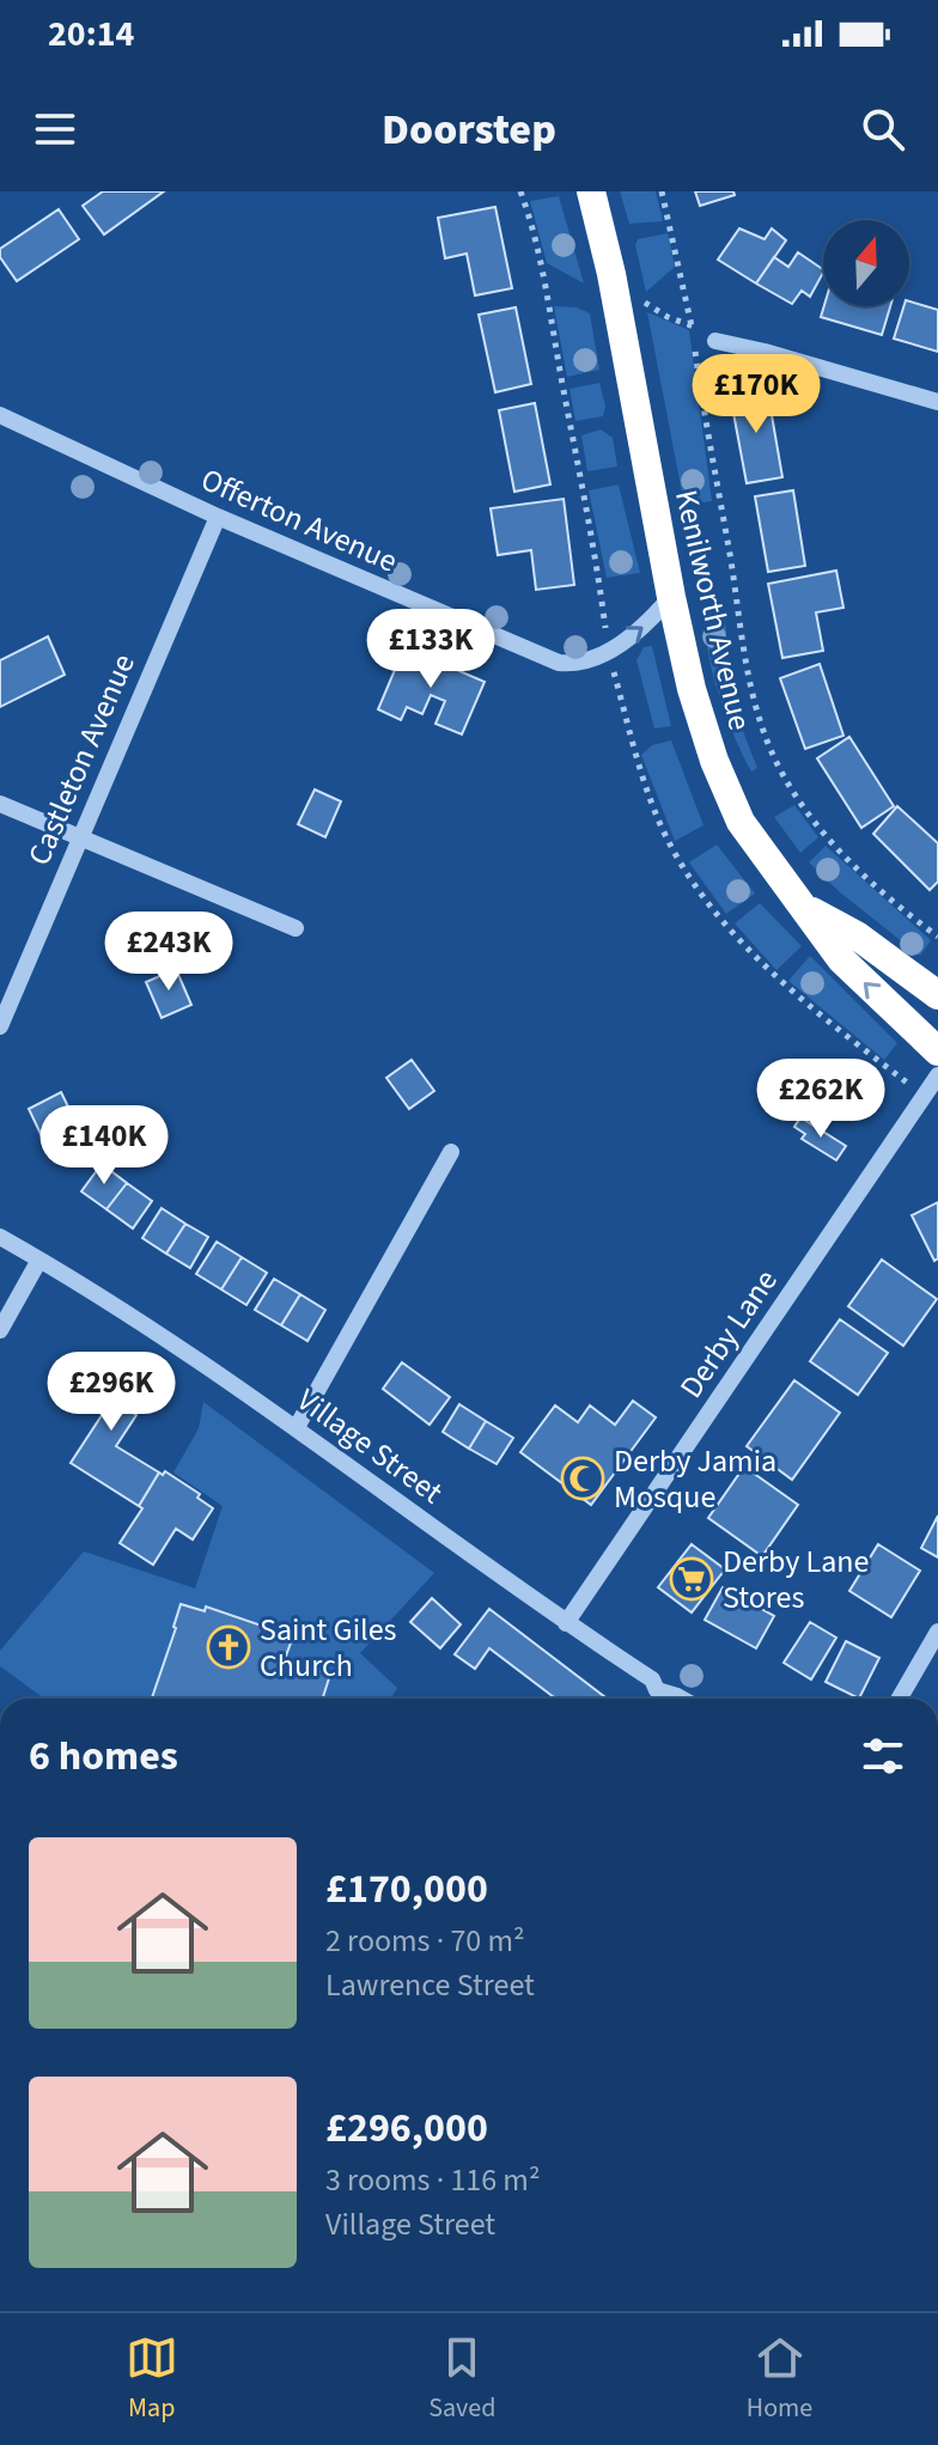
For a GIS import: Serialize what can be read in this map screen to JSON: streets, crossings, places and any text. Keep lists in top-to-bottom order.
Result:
{
  "streets": {
    "highway": ["Kenilworth Avenue"],
    "street": [
      "Offerton Avenue",
      "Castleton Avenue",
      "Derby Lane",
      "Village Street"
    ]
  },
  "crossings": [
    ["Offerton Avenue", "Kenilworth Avenue"],
    ["Offerton Avenue", "Castleton Avenue"],
    ["Derby Lane", "Village Street"]
  ],
  "one_way": ["Offerton Avenue"],
  "places": {
    "mosque": ["Derby Jamia Mosque"],
    "supermarket": ["Derby Lane Stores"],
    "church": ["Saint Giles Church"]
  },
  "north": "top",
  "page": {
    "status": "20:14",
    "header": "Doorstep",
    "price": [
      "£170K",
      "£133K",
      "£243K",
      "£262K",
      "£140K",
      "£296K"
    ],
    "heading": "6 homes",
    "list": [
      {
        "name": "£170,000",
        "note": "2 rooms · 70 m² · Lawrence Street"
      },
      {
        "name": "£296,000",
        "note": "3 rooms · 116 m² · Village Street"
      }
    ],
    "tabs": ["Map", "Saved", "Home"]
  }
}
